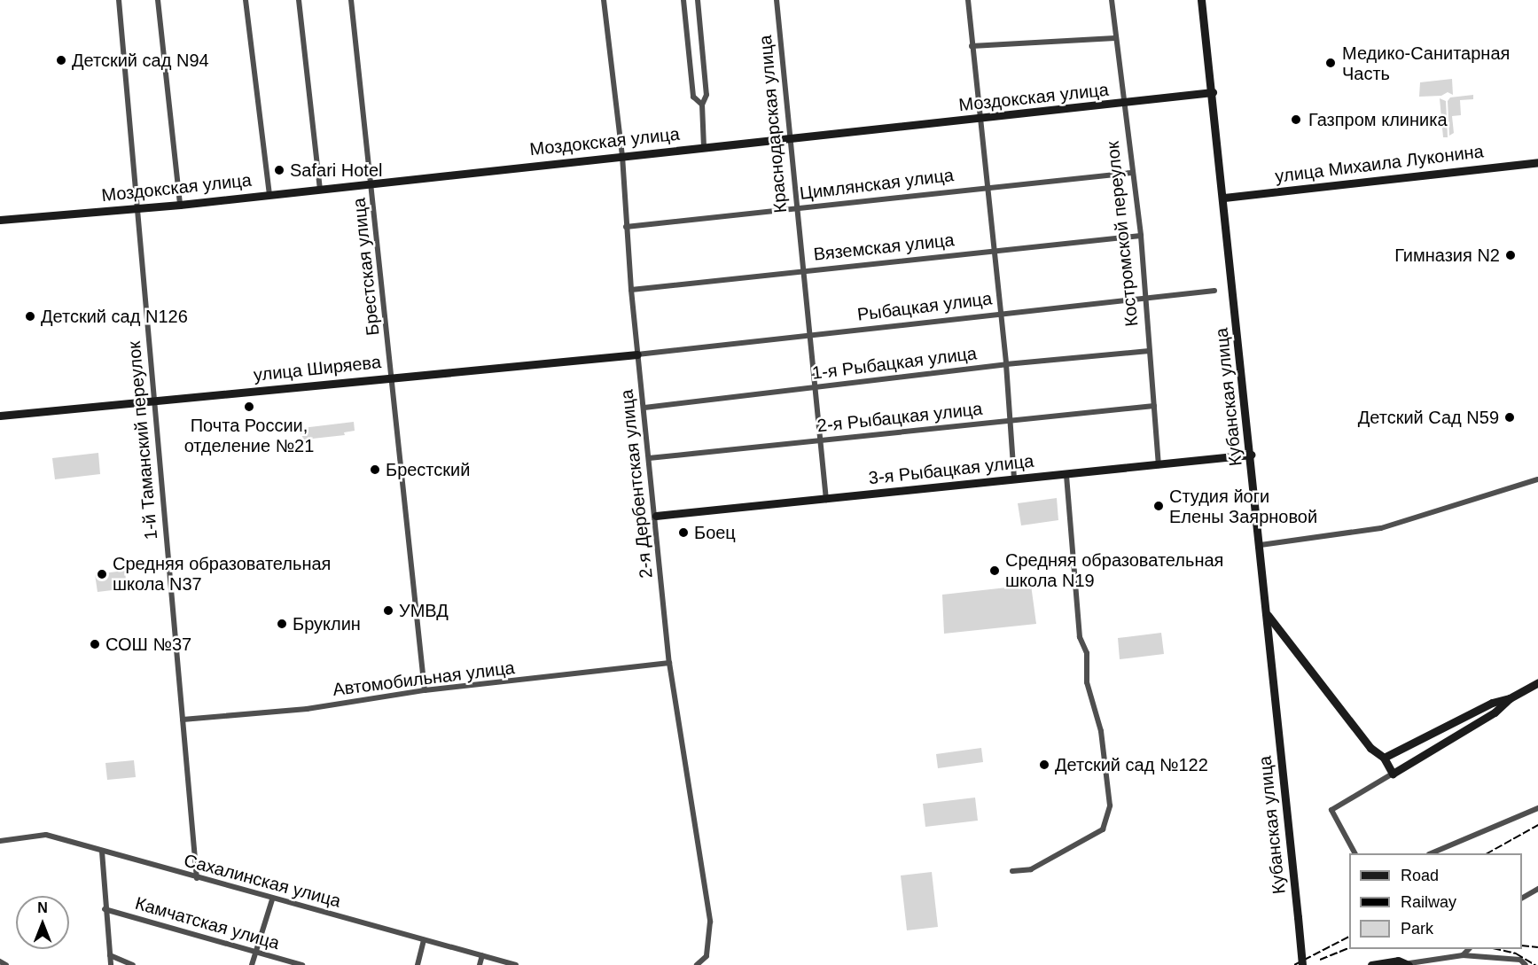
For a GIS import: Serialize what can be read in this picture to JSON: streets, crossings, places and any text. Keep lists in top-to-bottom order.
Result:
{
  "streets": {
    "main road": [
      "Моздокская улица",
      "улица Михаила Луконина",
      "улица Ширяева",
      "Кубанская улица",
      "3-я Рыбацкая улица"
    ],
    "street": [
      "Краснодарская улица",
      "Цимлянская улица",
      "Костромской переулок",
      "Вяземская улица",
      "Брестская улица",
      "Рыбацкая улица",
      "1-я Рыбацкая улица",
      "2-я Рыбацкая улица",
      "1-й Таманский переулок",
      "2-я Дербентская улица",
      "Автомобильная улица",
      "Сахалинская улица",
      "Камчатская улица"
    ]
  },
  "crossings": [
    ["Моздокская улица", "Краснодарская улица"],
    ["Моздокская улица", "Костромской переулок"],
    ["Моздокская улица", "Брестская улица"],
    ["Моздокская улица", "Кубанская улица"],
    ["Моздокская улица", "1-й Таманский переулок"],
    ["Моздокская улица", "2-я Дербентская улица"],
    ["Краснодарская улица", "Цимлянская улица"],
    ["Краснодарская улица", "Вяземская улица"],
    ["Краснодарская улица", "Рыбацкая улица"],
    ["Краснодарская улица", "1-я Рыбацкая улица"],
    ["Краснодарская улица", "2-я Рыбацкая улица"],
    ["Краснодарская улица", "3-я Рыбацкая улица"],
    ["улица Михаила Луконина", "Кубанская улица"],
    ["Цимлянская улица", "Костромской переулок"],
    ["Цимлянская улица", "2-я Дербентская улица"],
    ["Костромской переулок", "Вяземская улица"],
    ["Костромской переулок", "Рыбацкая улица"],
    ["Костромской переулок", "1-я Рыбацкая улица"],
    ["Костромской переулок", "2-я Рыбацкая улица"],
    ["Костромской переулок", "3-я Рыбацкая улица"],
    ["Вяземская улица", "2-я Дербентская улица"],
    ["Брестская улица", "улица Ширяева"],
    ["Брестская улица", "Автомобильная улица"],
    ["Рыбацкая улица", "улица Ширяева"],
    ["Рыбацкая улица", "2-я Дербентская улица"],
    ["1-я Рыбацкая улица", "2-я Дербентская улица"],
    ["улица Ширяева", "1-й Таманский переулок"],
    ["улица Ширяева", "2-я Дербентская улица"],
    ["Кубанская улица", "3-я Рыбацкая улица"],
    ["2-я Рыбацкая улица", "2-я Дербентская улица"],
    ["1-й Таманский переулок", "Автомобильная улица"],
    ["1-й Таманский переулок", "Сахалинская улица"],
    ["3-я Рыбацкая улица", "2-я Дербентская улица"],
    ["2-я Дербентская улица", "Автомобильная улица"]
  ],
  "places": [
    "Детский сад N94",
    "Медико-Санитарная Часть",
    "Газпром клиника",
    "Safari Hotel",
    "Гимназия N2",
    "Детский сад N126",
    "Почта России, отделение №21",
    "Детский Сад N59",
    "Брестский",
    "Студия йоги Елены Заярновой",
    "Боец",
    "Средняя образовательная школа N19",
    "Средняя образовательная школа N37",
    "УМВД",
    "Бруклин",
    "СОШ №37",
    "Детский сад №122"
  ],
  "legend": ["Road", "Railway", "Park"],
  "north": "top"
}
